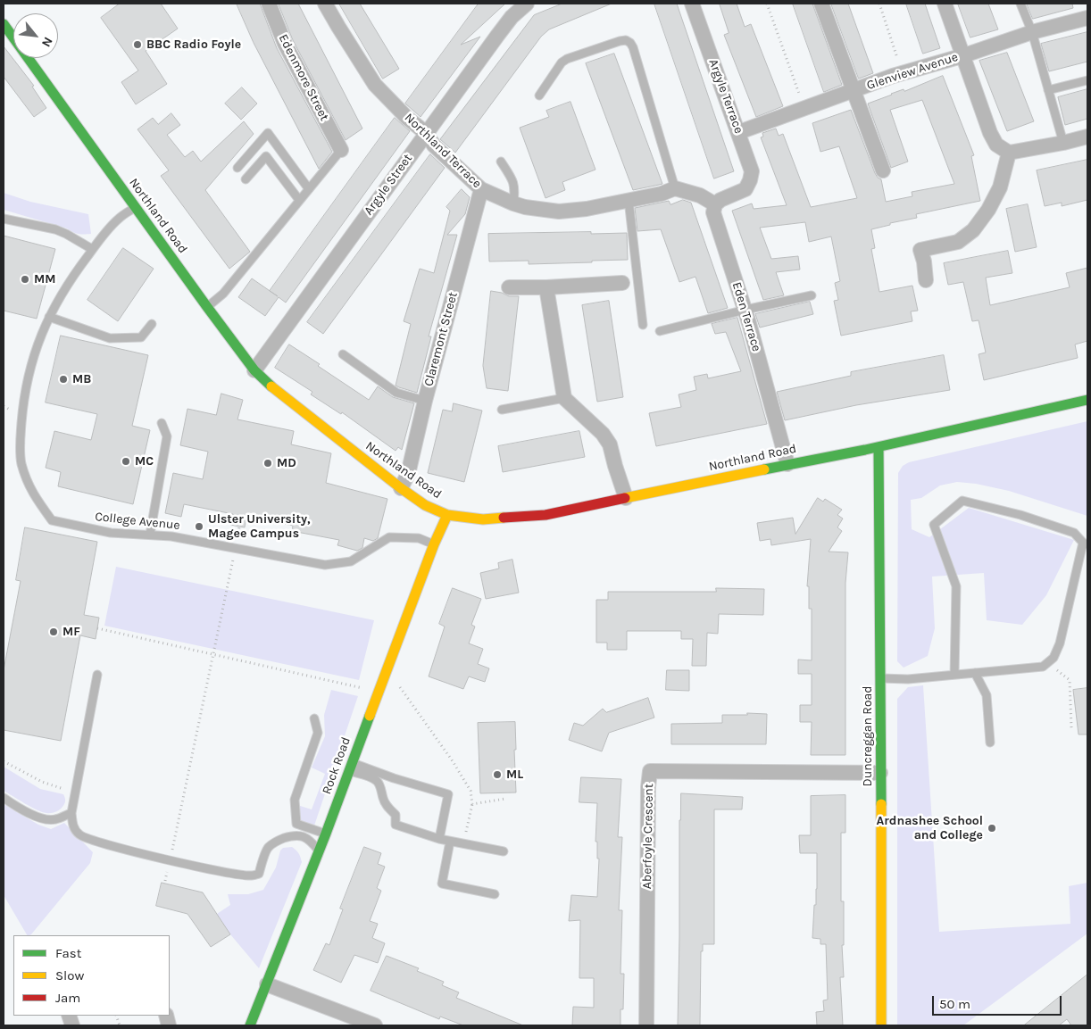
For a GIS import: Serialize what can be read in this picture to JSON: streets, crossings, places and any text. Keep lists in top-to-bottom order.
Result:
{
  "streets": {
    "main road": ["Northland Road", "Duncreggan Road", "Rock Road"],
    "street": [
      "Glenview Avenue",
      "Edenmore Street",
      "Argyle Terrace",
      "Northland Terrace",
      "Argyle Street",
      "Eden Terrace",
      "Claremont Street",
      "Aberfoyle Crescent"
    ],
    "lane": ["College Avenue"]
  },
  "crossings": [
    ["Glenview Avenue", "Argyle Terrace"],
    ["Argyle Terrace", "Eden Terrace"],
    ["Northland Terrace", "Argyle Street"],
    ["Northland Terrace", "Claremont Street"],
    ["Argyle Street", "Northland Road"],
    ["Northland Road", "Eden Terrace"],
    ["Northland Road", "Claremont Street"],
    ["Northland Road", "College Avenue"],
    ["Northland Road", "Duncreggan Road"],
    ["Northland Road", "Rock Road"],
    ["College Avenue", "Rock Road"],
    ["Duncreggan Road", "Aberfoyle Crescent"]
  ],
  "places": [
    "BBC Radio Foyle",
    "MM",
    "MB",
    "MC",
    "MD",
    "Ulster University, Magee Campus",
    "MF",
    "ML",
    "Ardnashee School and College"
  ],
  "legend": ["Fast", "Slow", "Jam"],
  "scale_bar": "50 m",
  "north": "bottom right"
}
